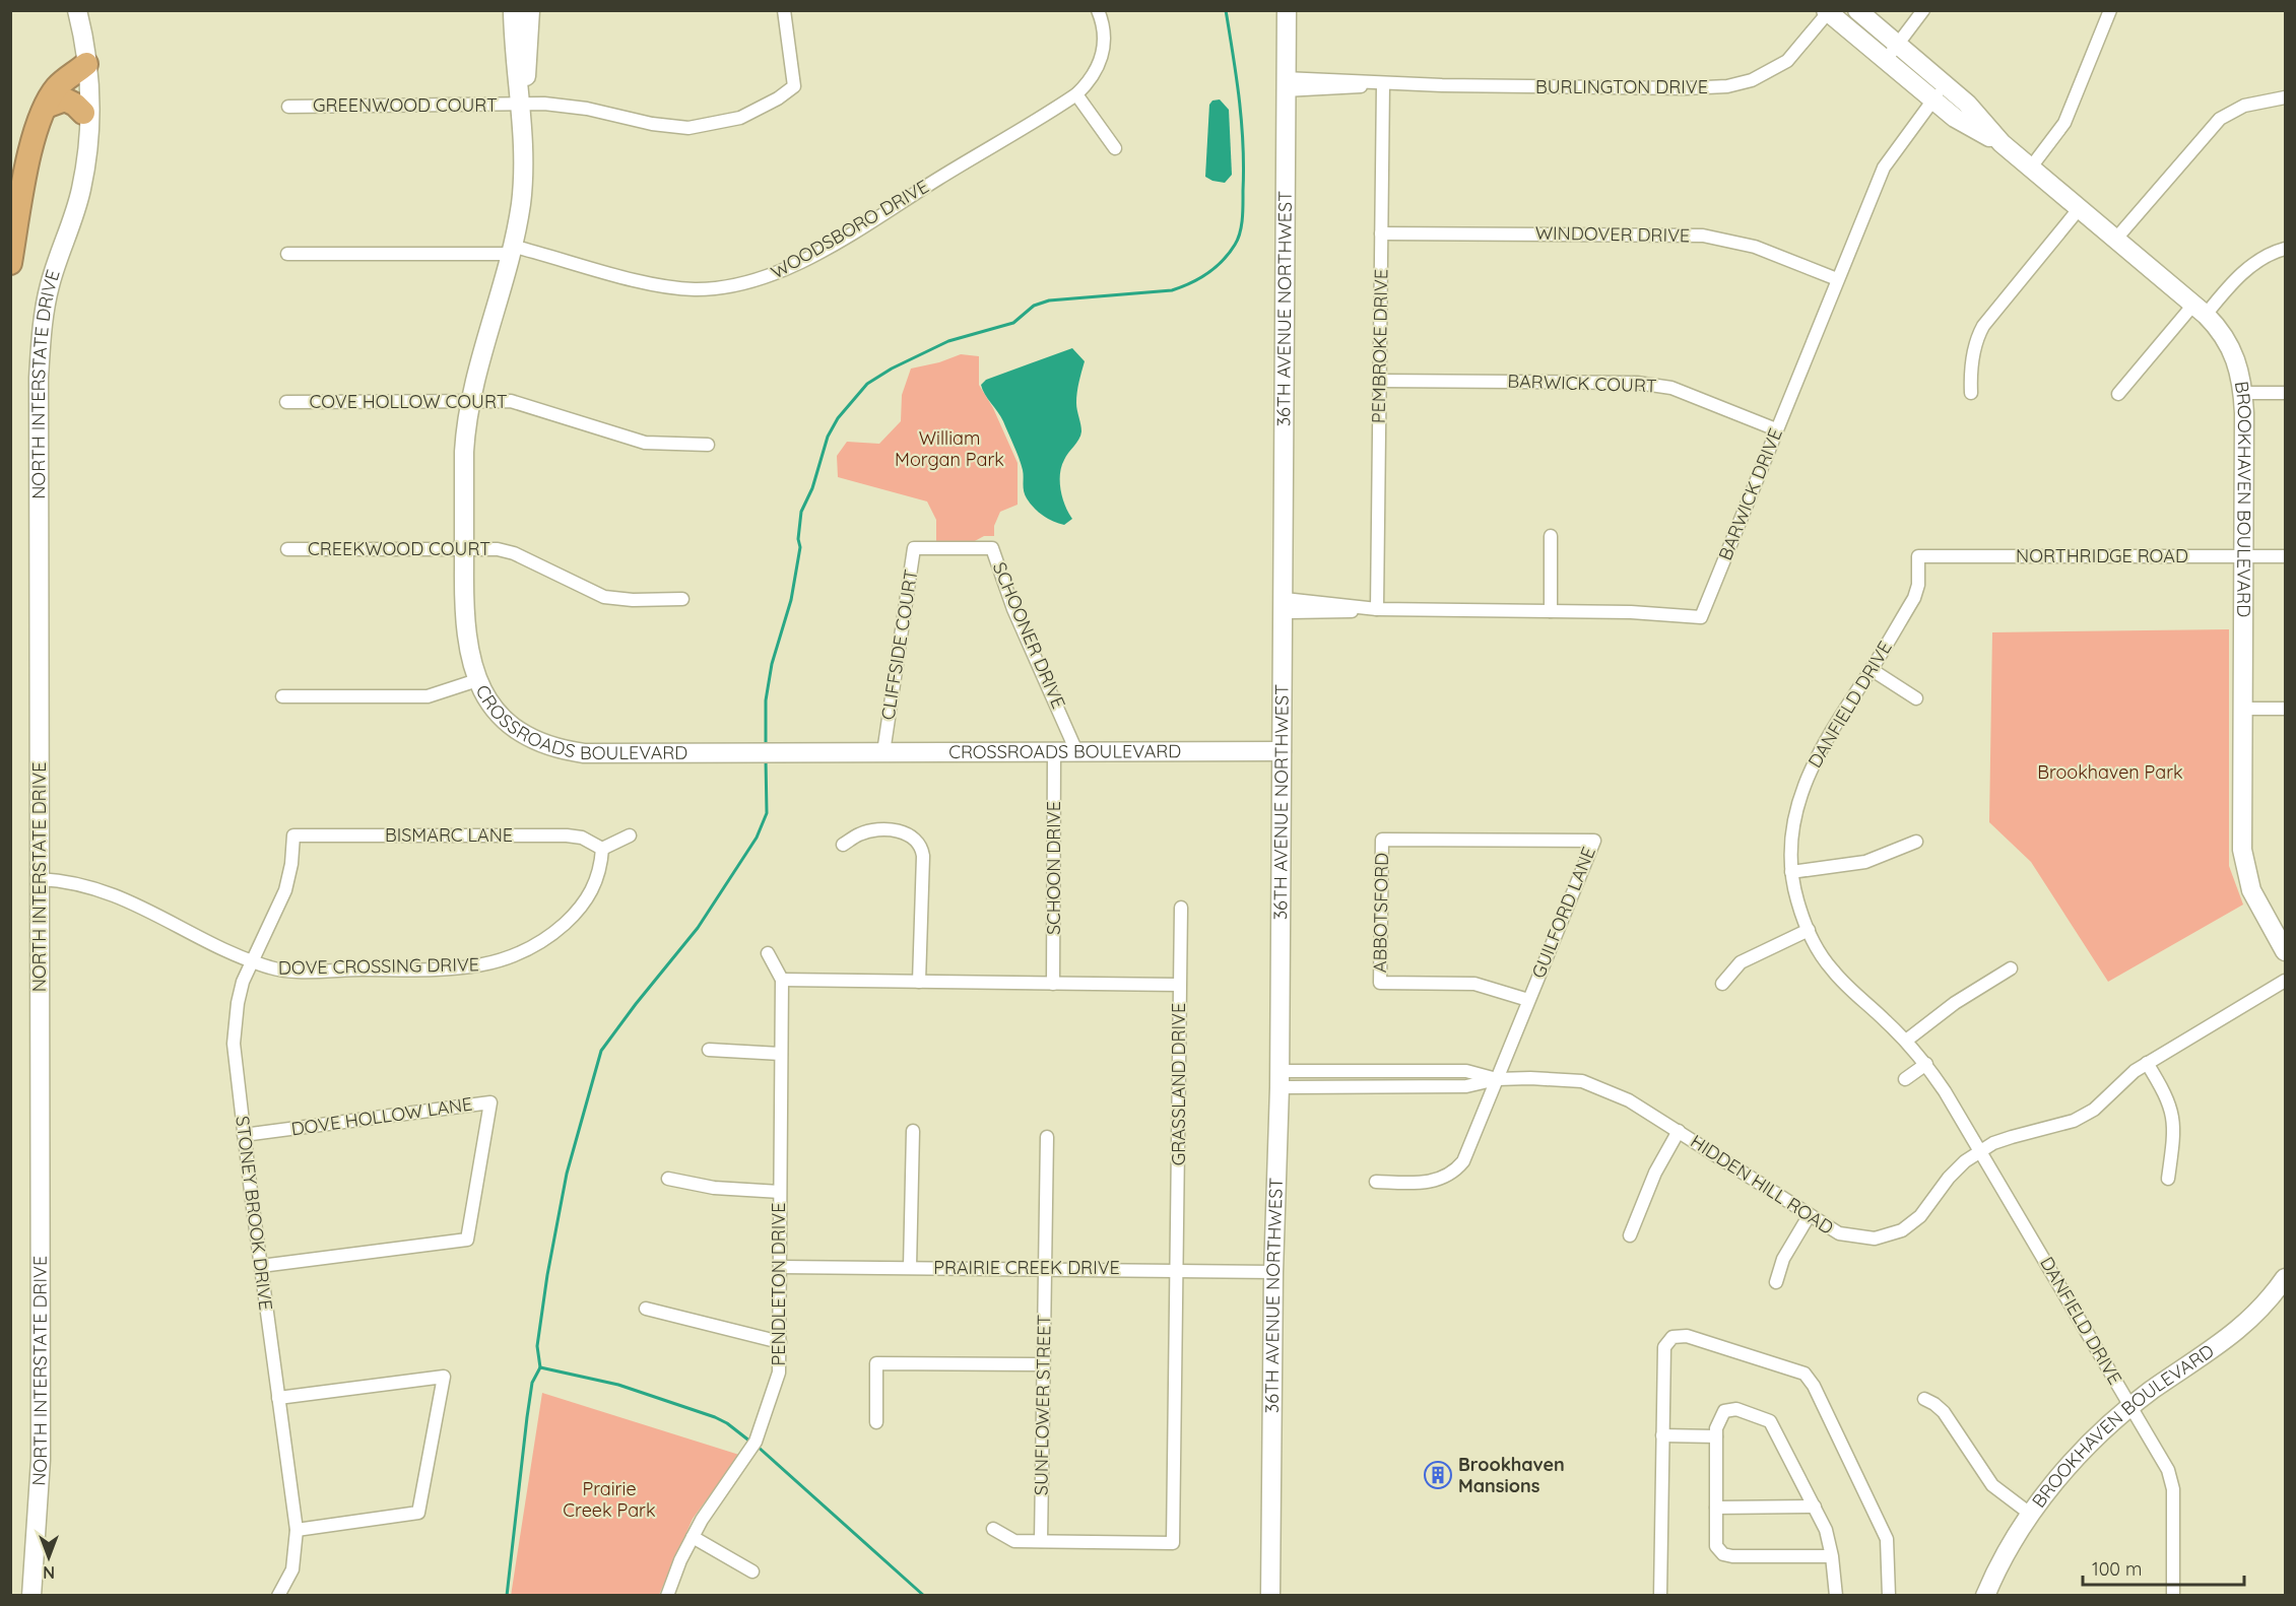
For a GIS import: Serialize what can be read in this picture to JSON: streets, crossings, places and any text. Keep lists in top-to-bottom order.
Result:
{
  "streets": {
    "street": [
      "BURLINGTON DRIVE",
      "GREENWOOD COURT",
      "WOODSBORO DRIVE",
      "WINDOVER DRIVE",
      "36TH AVENUE NORTHWEST",
      "PEMBROKE DRIVE",
      "BARWICK COURT",
      "NORTH INTERSTATE DRIVE",
      "COVE HOLLOW COURT",
      "BARWICK DRIVE",
      "BROOKHAVEN BOULEVARD",
      "CREEKWOOD COURT",
      "NORTHRIDGE ROAD",
      "SCHOONER DRIVE",
      "CLIFFSIDE COURT",
      "DANFIELD DRIVE",
      "CROSSROADS BOULEVARD",
      "BISMARC LANE",
      "SCHOON DRIVE",
      "ABBOTSFORD",
      "GUILFORD LANE",
      "DOVE CROSSING DRIVE",
      "GRASSLAND DRIVE",
      "DOVE HOLLOW LANE",
      "HIDDEN HILL ROAD",
      "STONEY BROOK DRIVE",
      "PRAIRIE CREEK DRIVE",
      "PENDLETON DRIVE",
      "SUNFLOWER STREET"
    ]
  },
  "crossings": [
    ["BURLINGTON DRIVE", "36TH AVENUE NORTHWEST"],
    ["BURLINGTON DRIVE", "PEMBROKE DRIVE"],
    ["BURLINGTON DRIVE", "BROOKHAVEN BOULEVARD"],
    ["GREENWOOD COURT", "CROSSROADS BOULEVARD"],
    ["WOODSBORO DRIVE", "CROSSROADS BOULEVARD"],
    ["WINDOVER DRIVE", "PEMBROKE DRIVE"],
    ["WINDOVER DRIVE", "BARWICK DRIVE"],
    ["36TH AVENUE NORTHWEST", "BARWICK DRIVE"],
    ["36TH AVENUE NORTHWEST", "CROSSROADS BOULEVARD"],
    ["36TH AVENUE NORTHWEST", "HIDDEN HILL ROAD"],
    ["36TH AVENUE NORTHWEST", "PRAIRIE CREEK DRIVE"],
    ["PEMBROKE DRIVE", "BARWICK COURT"],
    ["PEMBROKE DRIVE", "BARWICK DRIVE"],
    ["BARWICK COURT", "BARWICK DRIVE"],
    ["NORTH INTERSTATE DRIVE", "DOVE CROSSING DRIVE"],
    ["COVE HOLLOW COURT", "CROSSROADS BOULEVARD"],
    ["BARWICK DRIVE", "BROOKHAVEN BOULEVARD"],
    ["BROOKHAVEN BOULEVARD", "NORTHRIDGE ROAD"],
    ["BROOKHAVEN BOULEVARD", "DANFIELD DRIVE"],
    ["CREEKWOOD COURT", "CROSSROADS BOULEVARD"],
    ["NORTHRIDGE ROAD", "DANFIELD DRIVE"],
    ["SCHOONER DRIVE", "CLIFFSIDE COURT"],
    ["SCHOONER DRIVE", "CROSSROADS BOULEVARD"],
    ["CLIFFSIDE COURT", "CROSSROADS BOULEVARD"],
    ["DANFIELD DRIVE", "HIDDEN HILL ROAD"],
    ["CROSSROADS BOULEVARD", "SCHOON DRIVE"],
    ["BISMARC LANE", "DOVE CROSSING DRIVE"],
    ["BISMARC LANE", "STONEY BROOK DRIVE"],
    ["SCHOON DRIVE", "GRASSLAND DRIVE"],
    ["ABBOTSFORD", "GUILFORD LANE"],
    ["GUILFORD LANE", "HIDDEN HILL ROAD"],
    ["DOVE CROSSING DRIVE", "STONEY BROOK DRIVE"],
    ["GRASSLAND DRIVE", "PRAIRIE CREEK DRIVE"],
    ["GRASSLAND DRIVE", "PENDLETON DRIVE"],
    ["GRASSLAND DRIVE", "SUNFLOWER STREET"],
    ["DOVE HOLLOW LANE", "STONEY BROOK DRIVE"],
    ["PRAIRIE CREEK DRIVE", "PENDLETON DRIVE"],
    ["PRAIRIE CREEK DRIVE", "SUNFLOWER STREET"]
  ],
  "parks": ["William Morgan Park", "Brookhaven Park", "Prairie Creek Park"],
  "places": {
    "building": ["Brookhaven Mansions"]
  },
  "scale_bar": "100 m",
  "north": "bottom"
}
